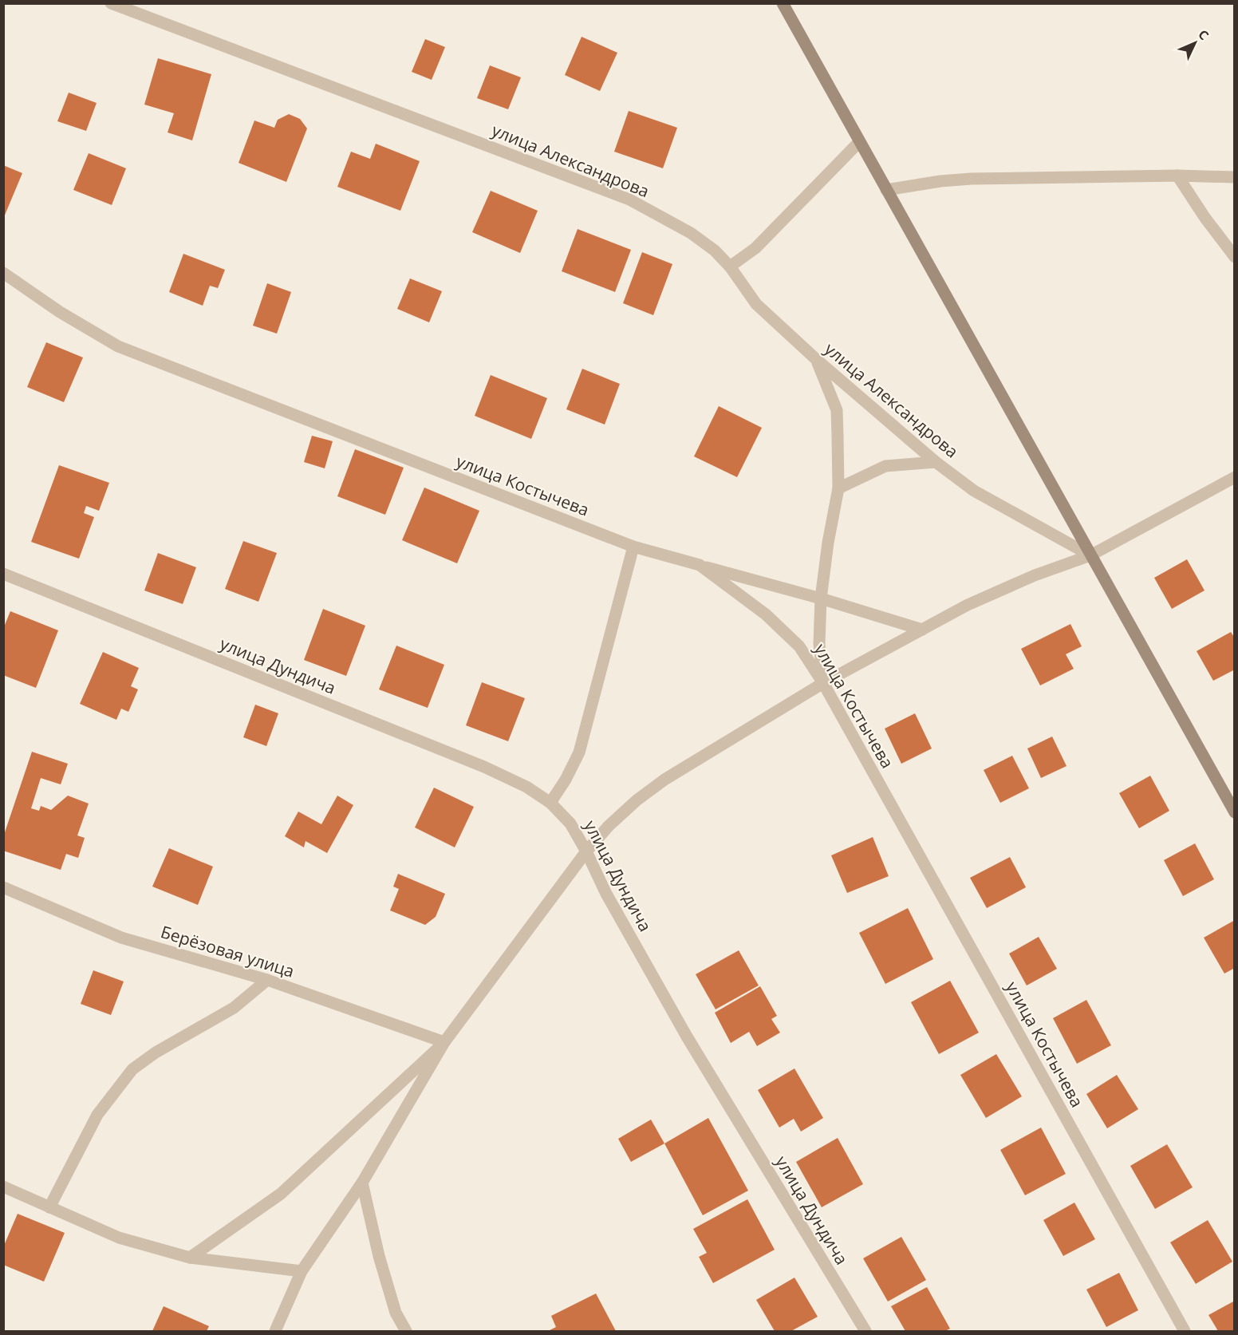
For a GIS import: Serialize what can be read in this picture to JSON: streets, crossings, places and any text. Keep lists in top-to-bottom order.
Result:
{
  "streets": {
    "street": [
      "улица Александрова",
      "улица Костычева",
      "улица Дундича",
      "Берёзовая улица"
    ]
  },
  "north": "top right"
}
